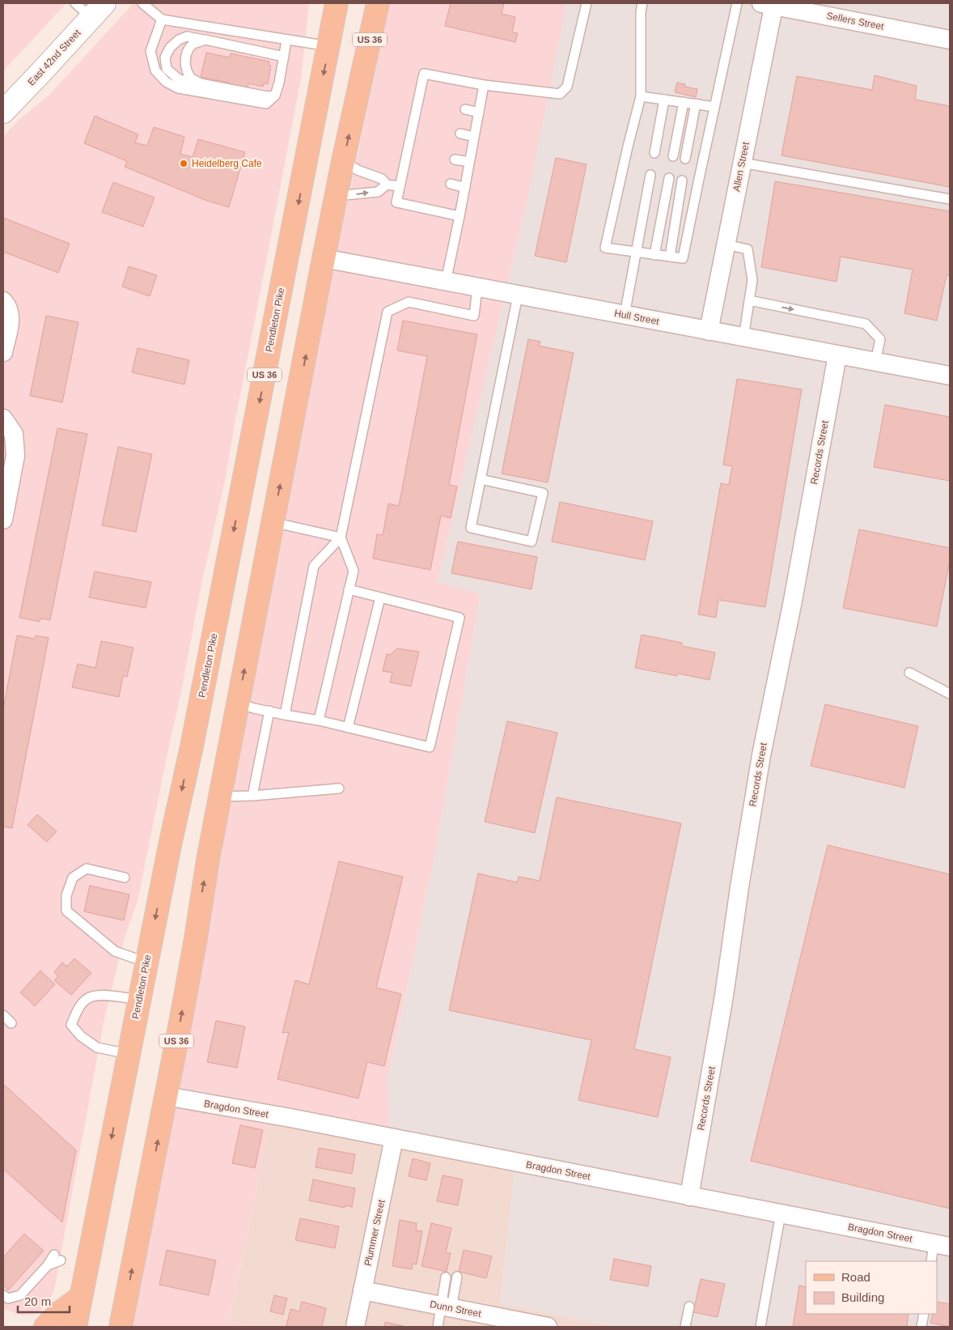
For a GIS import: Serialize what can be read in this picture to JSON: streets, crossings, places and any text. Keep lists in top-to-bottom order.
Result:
{
  "streets": {
    "main road": ["US 36", "Pendleton Pike"],
    "street": [
      "Sellers Street",
      "East 42nd Street",
      "Allen Street",
      "Hull Street",
      "Records Street",
      "Bragdon Street",
      "Plummer Street",
      "Dunn Street"
    ]
  },
  "crossings": [
    ["Sellers Street", "Allen Street"],
    ["US 36", "Hull Street"],
    ["US 36", "Bragdon Street"],
    ["Allen Street", "Hull Street"],
    ["Hull Street", "Records Street"],
    ["Records Street", "Bragdon Street"],
    ["Bragdon Street", "Plummer Street"],
    ["Plummer Street", "Dunn Street"]
  ],
  "places": ["Heidelberg Cafe"],
  "legend": ["Road", "Building"],
  "scale_bar": "20 m"
}
